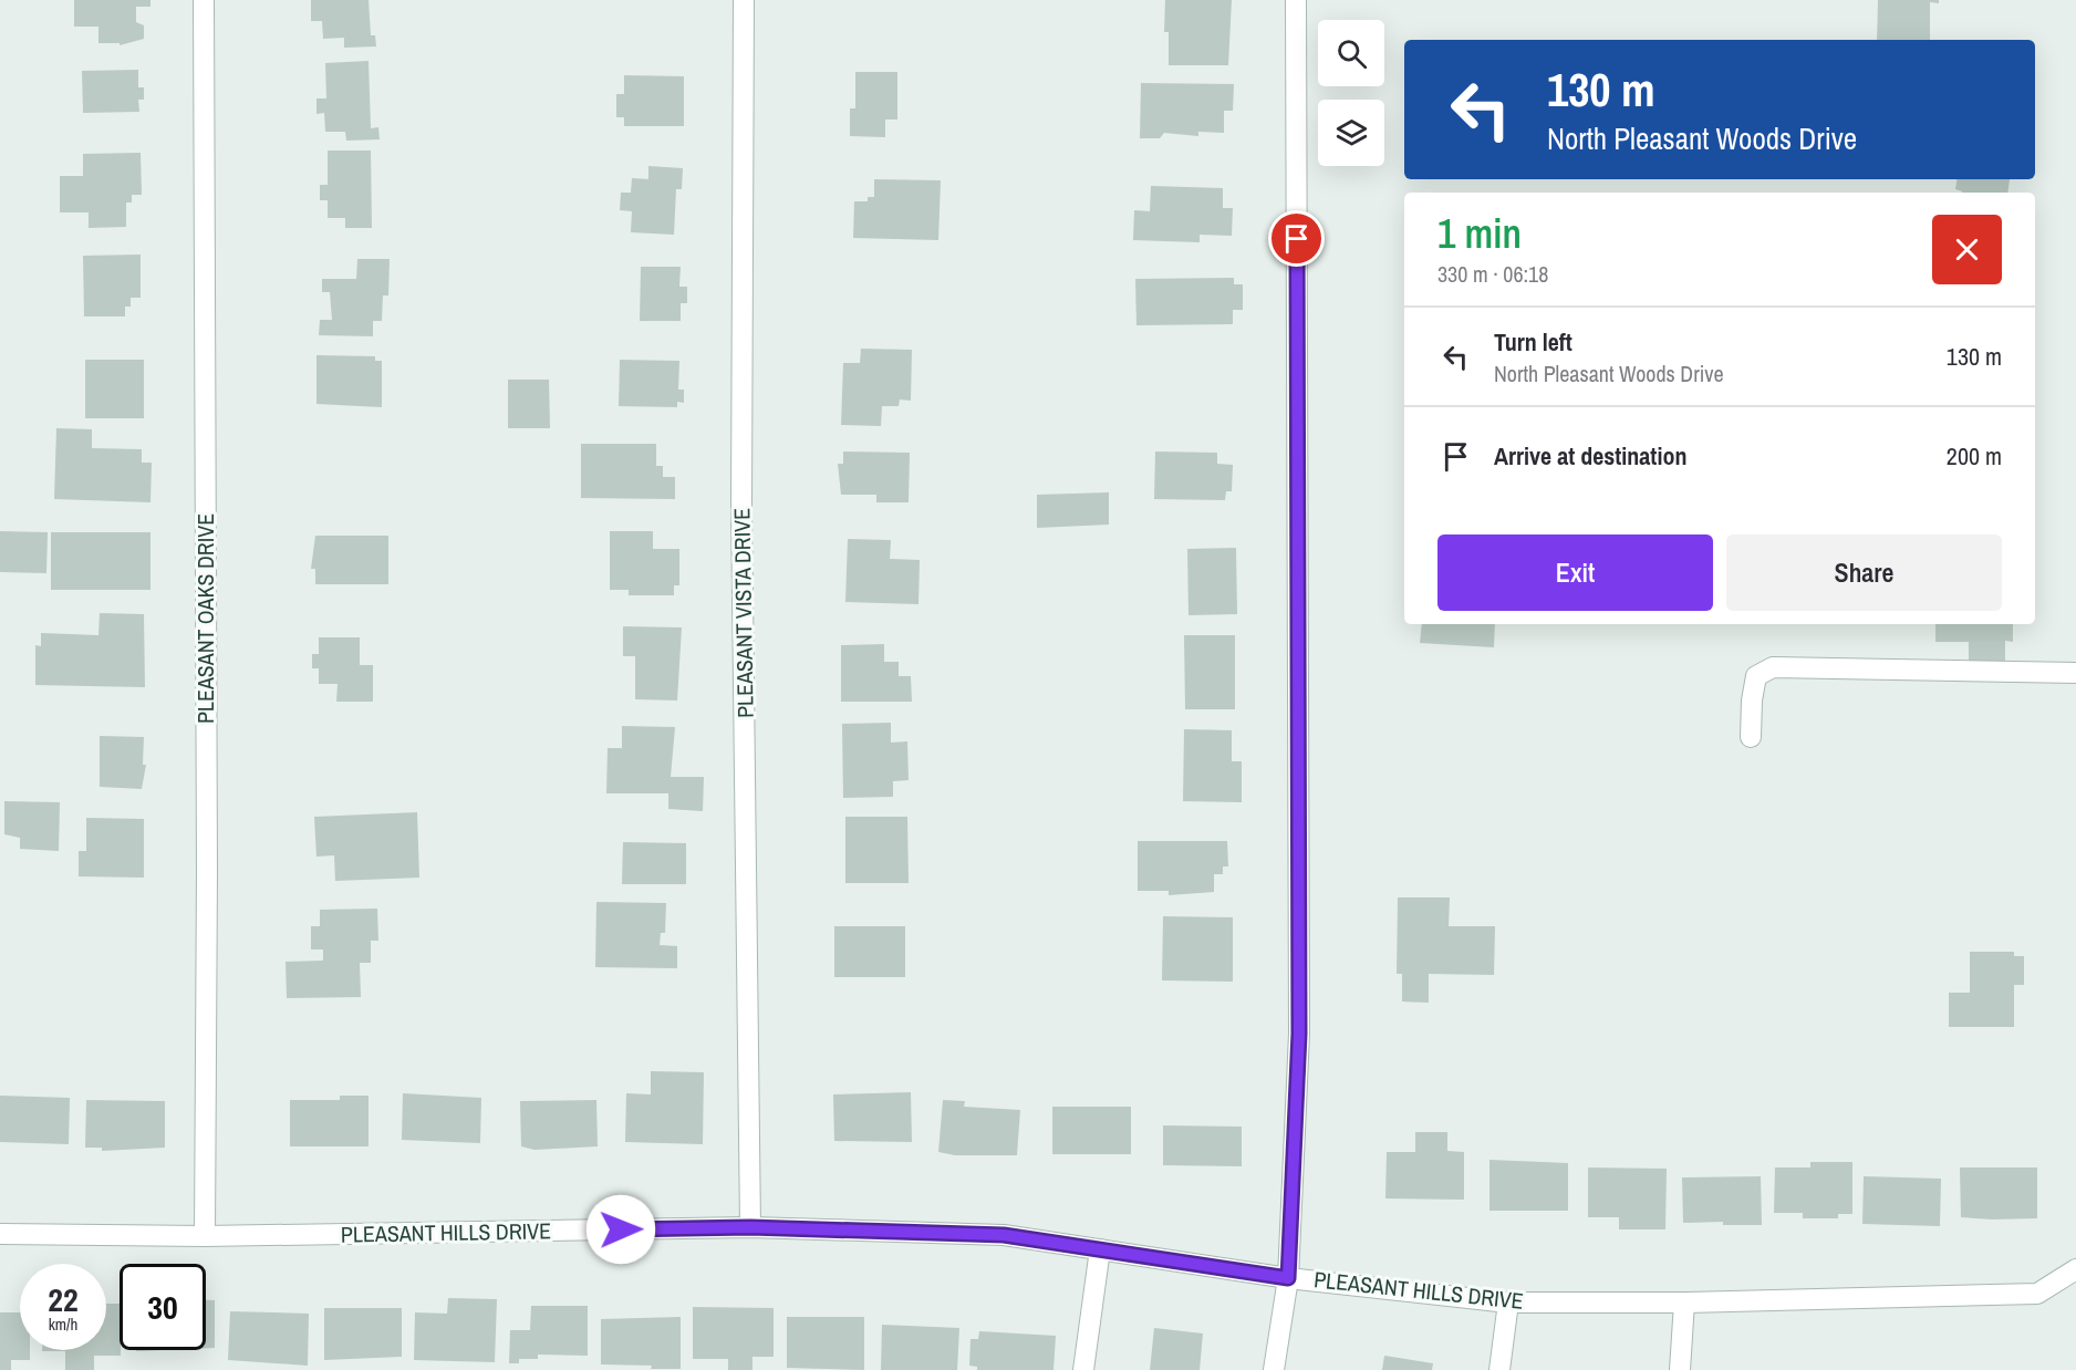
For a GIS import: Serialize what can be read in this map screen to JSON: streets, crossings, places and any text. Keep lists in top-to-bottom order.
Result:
{
  "streets": {
    "street": ["PLEASANT VISTA DRIVE", "PLEASANT OAKS DRIVE", "PLEASANT HILLS DRIVE"]
  },
  "crossings": [
    ["PLEASANT VISTA DRIVE", "PLEASANT HILLS DRIVE"],
    ["PLEASANT OAKS DRIVE", "PLEASANT HILLS DRIVE"]
  ],
  "page": {
    "turn": ["130 m", "North Pleasant Woods Drive"],
    "heading": ["1 min", "330 m · 06:18"],
    "list": [
      {
        "name": "Turn left",
        "note": "North Pleasant Woods Drive",
        "value": "130 m"
      },
      {
        "name": "Arrive at destination",
        "value": "200 m"
      }
    ],
    "buttons": ["Exit", "Share"],
    "speed": "22 km/h",
    "limit": "30"
  }
}
